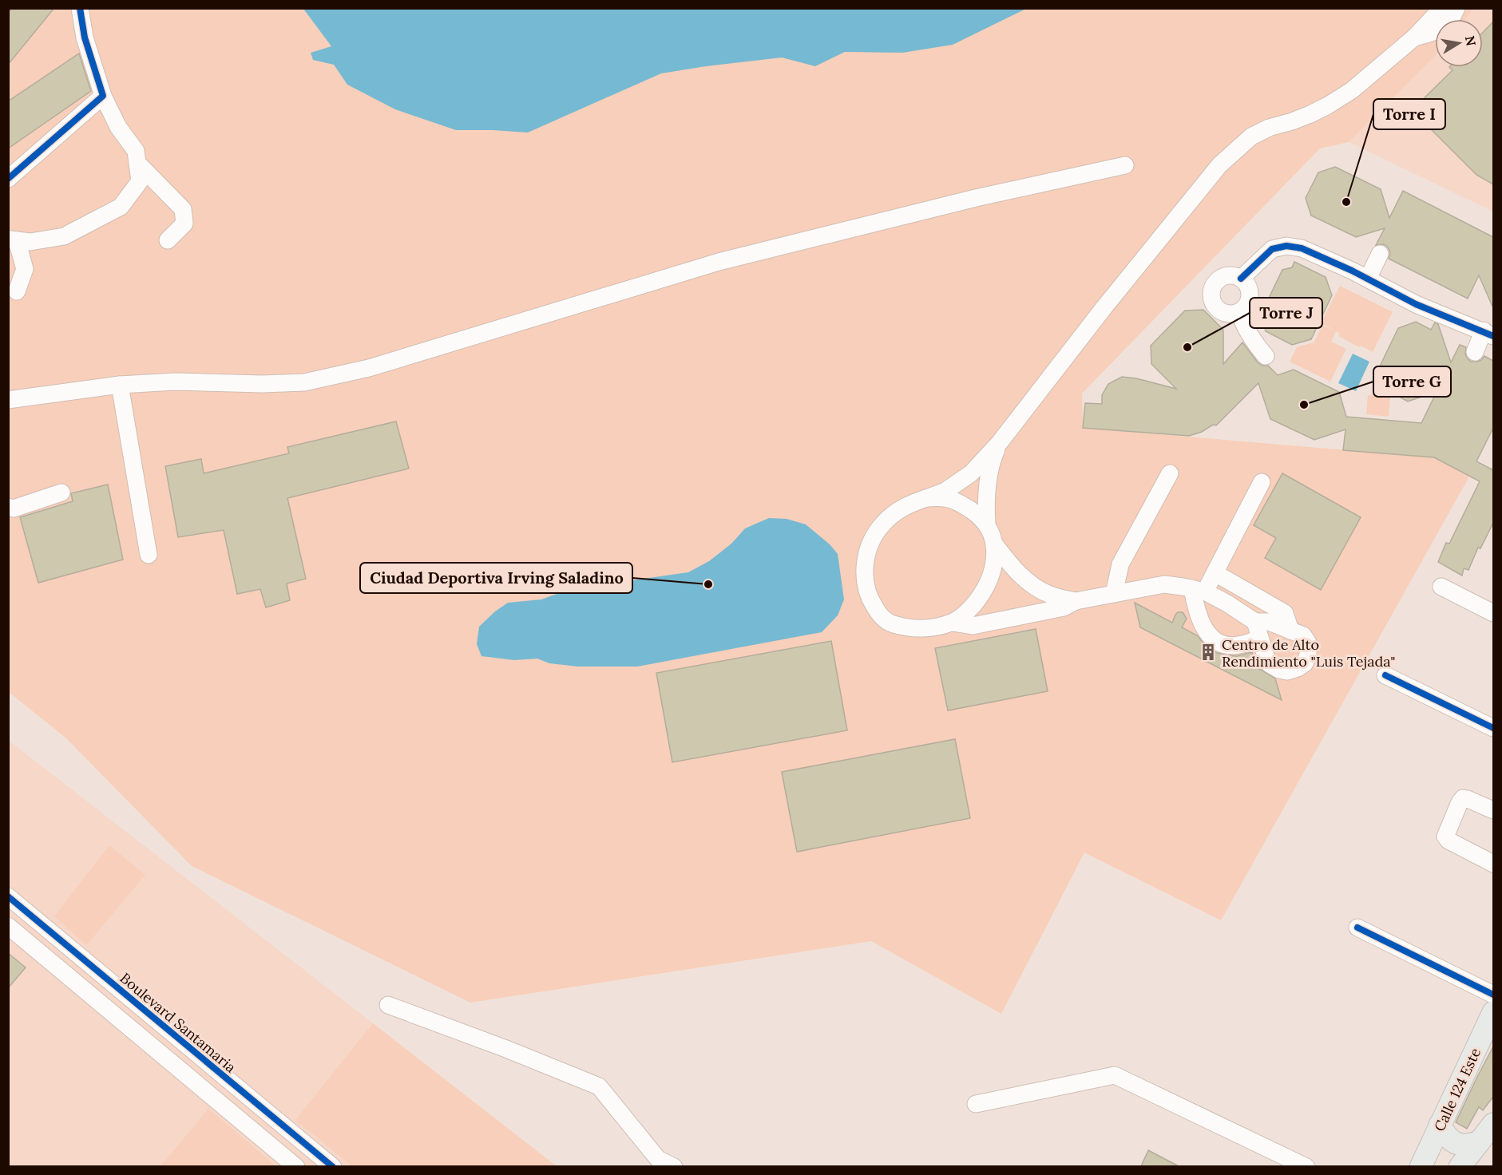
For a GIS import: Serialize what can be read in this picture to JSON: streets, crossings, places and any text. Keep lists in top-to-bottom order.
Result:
{
  "streets": {
    "main road": ["Calle 124 Este"],
    "street": ["Boulevard Santamaria"]
  },
  "places": {
    "other": [
      "Torre I",
      "Torre J",
      "Torre G",
      "Ciudad Deportiva Irving Saladino"
    ],
    "building": ["Centro de Alto Rendimiento \"Luis Tejada\""]
  },
  "north": "right"
}
